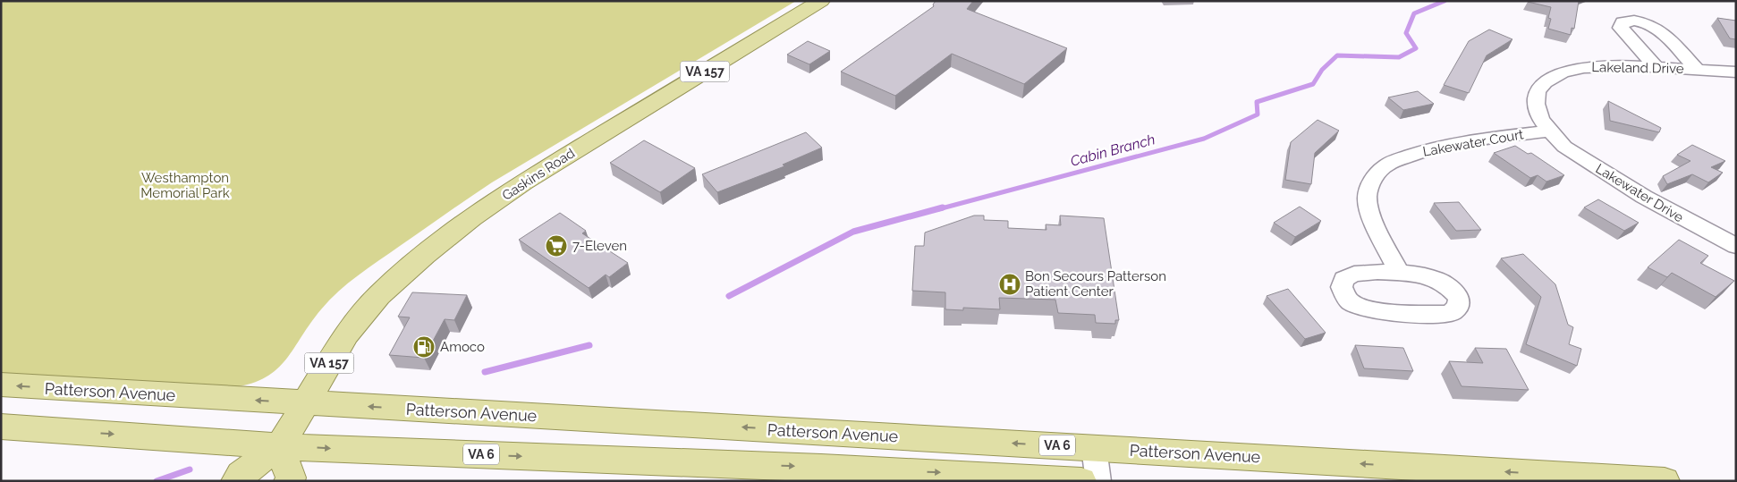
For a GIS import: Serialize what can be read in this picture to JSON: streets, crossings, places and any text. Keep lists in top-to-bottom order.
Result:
{
  "streets": {
    "main road": [
      "VA 157",
      "Gaskins Road",
      "Patterson Avenue",
      "VA 6"
    ],
    "street": ["Lakeland Drive", "Lakewater Court", "Lakewater Drive"]
  },
  "crossings": [
    ["Lakeland Drive", "Lakewater Court"],
    ["Lakeland Drive", "Lakewater Drive"],
    ["VA 157", "Gaskins Road"],
    ["VA 157", "Patterson Avenue"],
    ["VA 157", "VA 6"],
    ["Lakewater Court", "Lakewater Drive"],
    ["Gaskins Road", "Patterson Avenue"]
  ],
  "water": ["Cabin Branch"],
  "parks": ["Westhampton Memorial Park"],
  "places": {
    "supermarket": ["7-Eleven"],
    "hospital": ["Bon Secours Patterson Patient Center"],
    "fuel station": ["Amoco"]
  }
}
